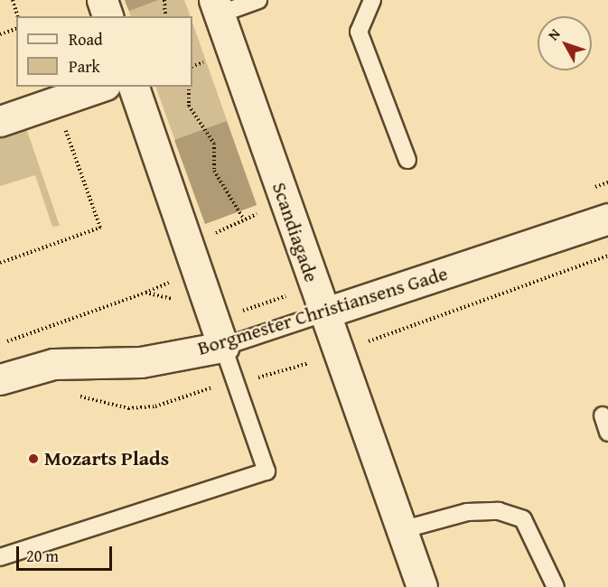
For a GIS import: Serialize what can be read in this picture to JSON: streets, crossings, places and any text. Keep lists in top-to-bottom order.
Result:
{
  "streets": {
    "street": ["Scandiagade", "Borgmester Christiansens Gade"]
  },
  "crossings": [
    ["Scandiagade", "Borgmester Christiansens Gade"]
  ],
  "places": ["Mozarts Plads"],
  "legend": ["Road", "Park"],
  "scale_bar": "20 m",
  "north": "top left"
}
